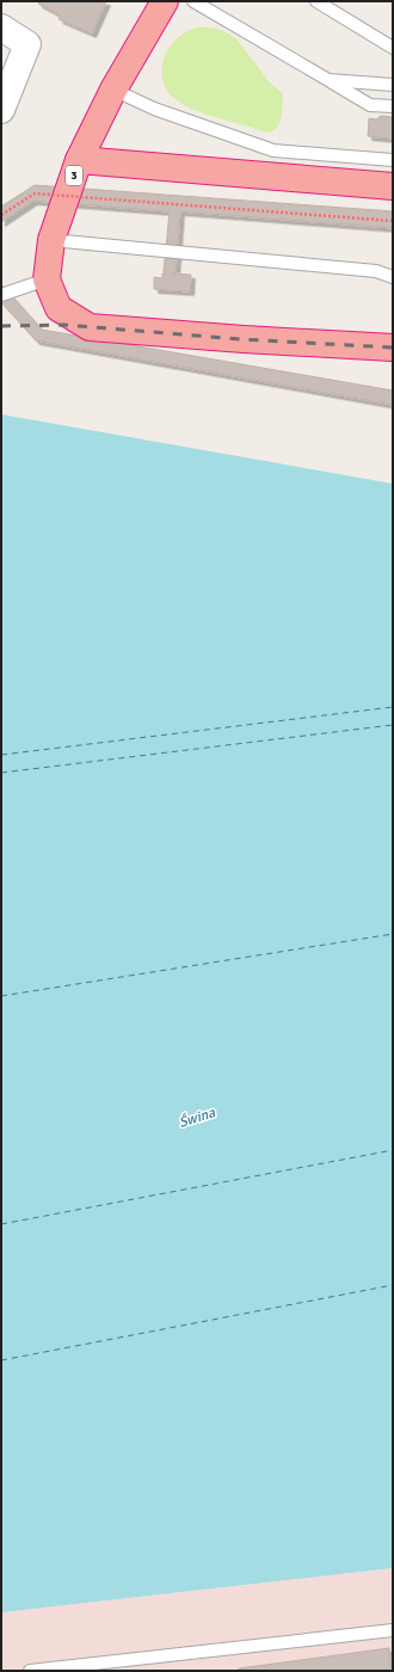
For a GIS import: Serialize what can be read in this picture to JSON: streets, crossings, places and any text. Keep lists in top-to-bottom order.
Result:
{
  "streets": {
    "highway": ["3"]
  },
  "water": ["Świna"]
}
